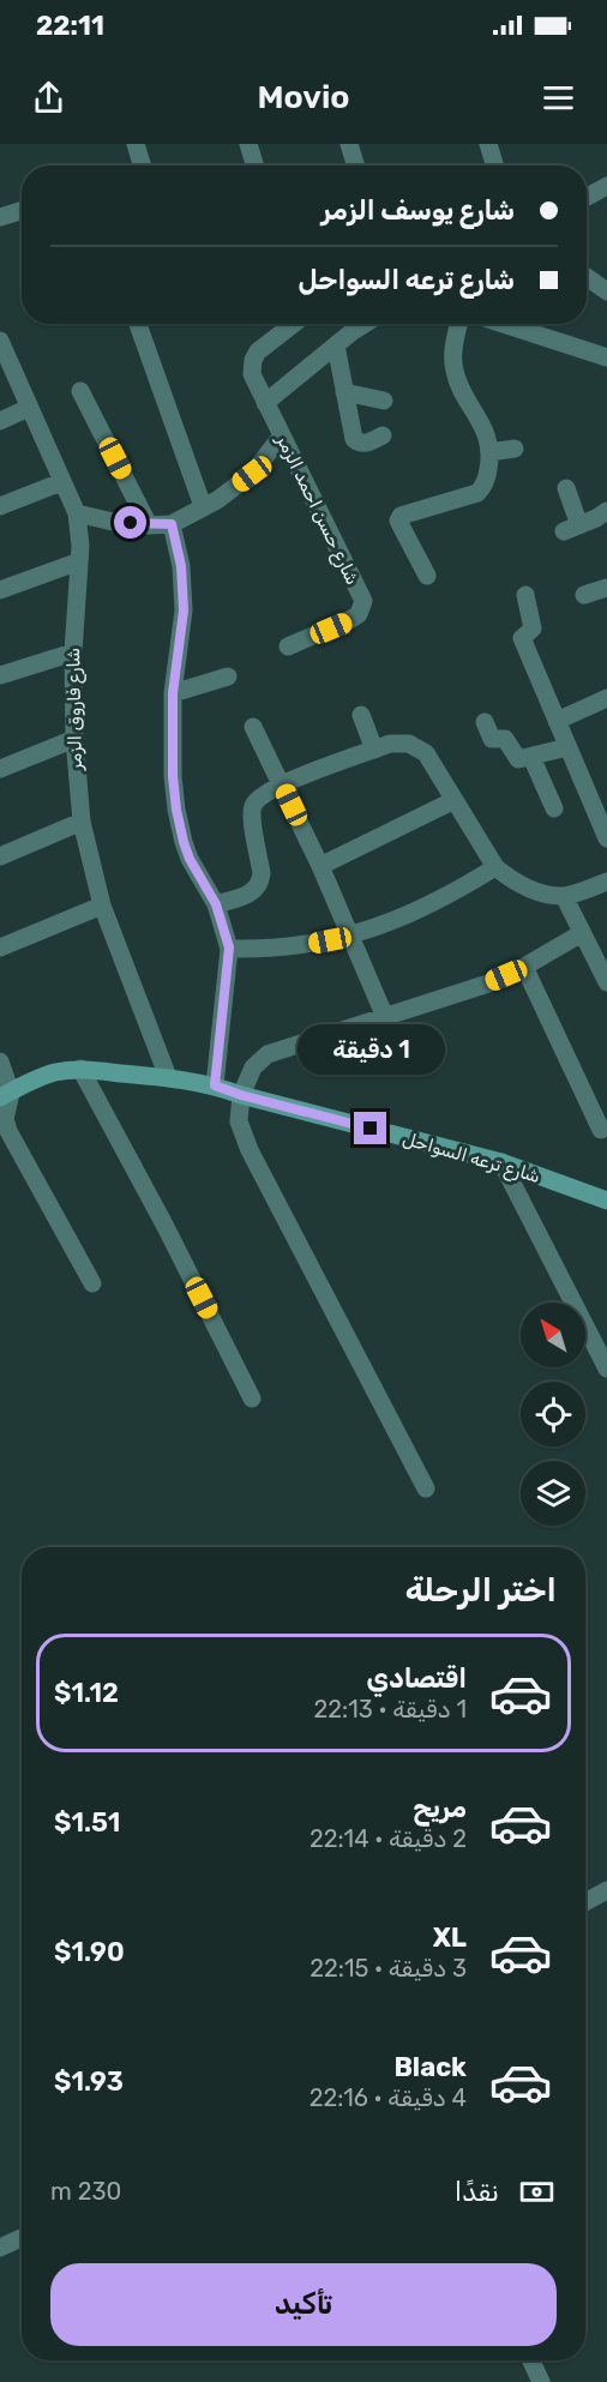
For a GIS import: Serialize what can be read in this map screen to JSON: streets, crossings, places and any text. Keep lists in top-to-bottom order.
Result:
{
  "streets": {
    "main road": ["شارع ترعه السواحل"],
    "street": ["شارع حسن احمد الزمر", "شارع فاروق الزمر"]
  },
  "crossings": [
    ["شارع فاروق الزمر", "شارع ترعه السواحل"]
  ],
  "north": "top left",
  "page": {
    "status": "22:11",
    "header": "Movio",
    "banner": ["شارع يوسف الزمر", "شارع ترعه السواحل"],
    "bubble": "1 دقيقة",
    "heading": "اختر الرحلة",
    "list": [
      {
        "name": "اقتصادي",
        "note": "1 دقيقة · 22:13",
        "value": "$1.12"
      },
      {
        "name": "مريح",
        "note": "2 دقيقة · 22:14",
        "value": "$1.51"
      },
      {
        "name": "XL",
        "note": "3 دقيقة · 22:15",
        "value": "$1.90"
      },
      {
        "name": "Black",
        "note": "4 دقيقة · 22:16",
        "value": "$1.93"
      }
    ],
    "pay": ["نقدًا", "230 m"],
    "buttons": "تأكيد"
  }
}
